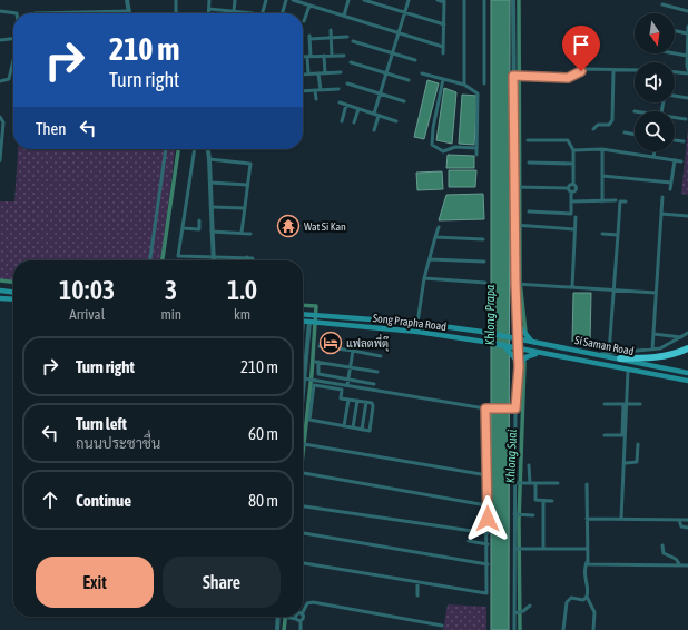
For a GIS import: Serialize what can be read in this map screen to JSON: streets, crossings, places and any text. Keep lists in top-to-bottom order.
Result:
{
  "streets": {
    "main road": ["Song Prapha Road", "Si Saman Road"]
  },
  "crossings": [
    ["Song Prapha Road", "Si Saman Road"]
  ],
  "water": ["Khlong Prapa", "Khlong Suai"],
  "places": {
    "temple": ["Wat Si Kan"],
    "hotel": ["แฟลตพี่ตุ๊"]
  },
  "north": "bottom",
  "page": {
    "turn": ["210 m", "Turn right"],
    "then": "Then",
    "eta": [
      "10:03",
      "Arrival",
      "3",
      "min",
      "1.0",
      "km"
    ],
    "list": [
      {
        "name": "Turn right",
        "value": "210 m"
      },
      {
        "name": "Turn left",
        "note": "ถนนประชาชื่น",
        "value": "60 m"
      },
      {
        "name": "Continue",
        "value": "80 m"
      }
    ],
    "buttons": ["Exit", "Share"]
  }
}
